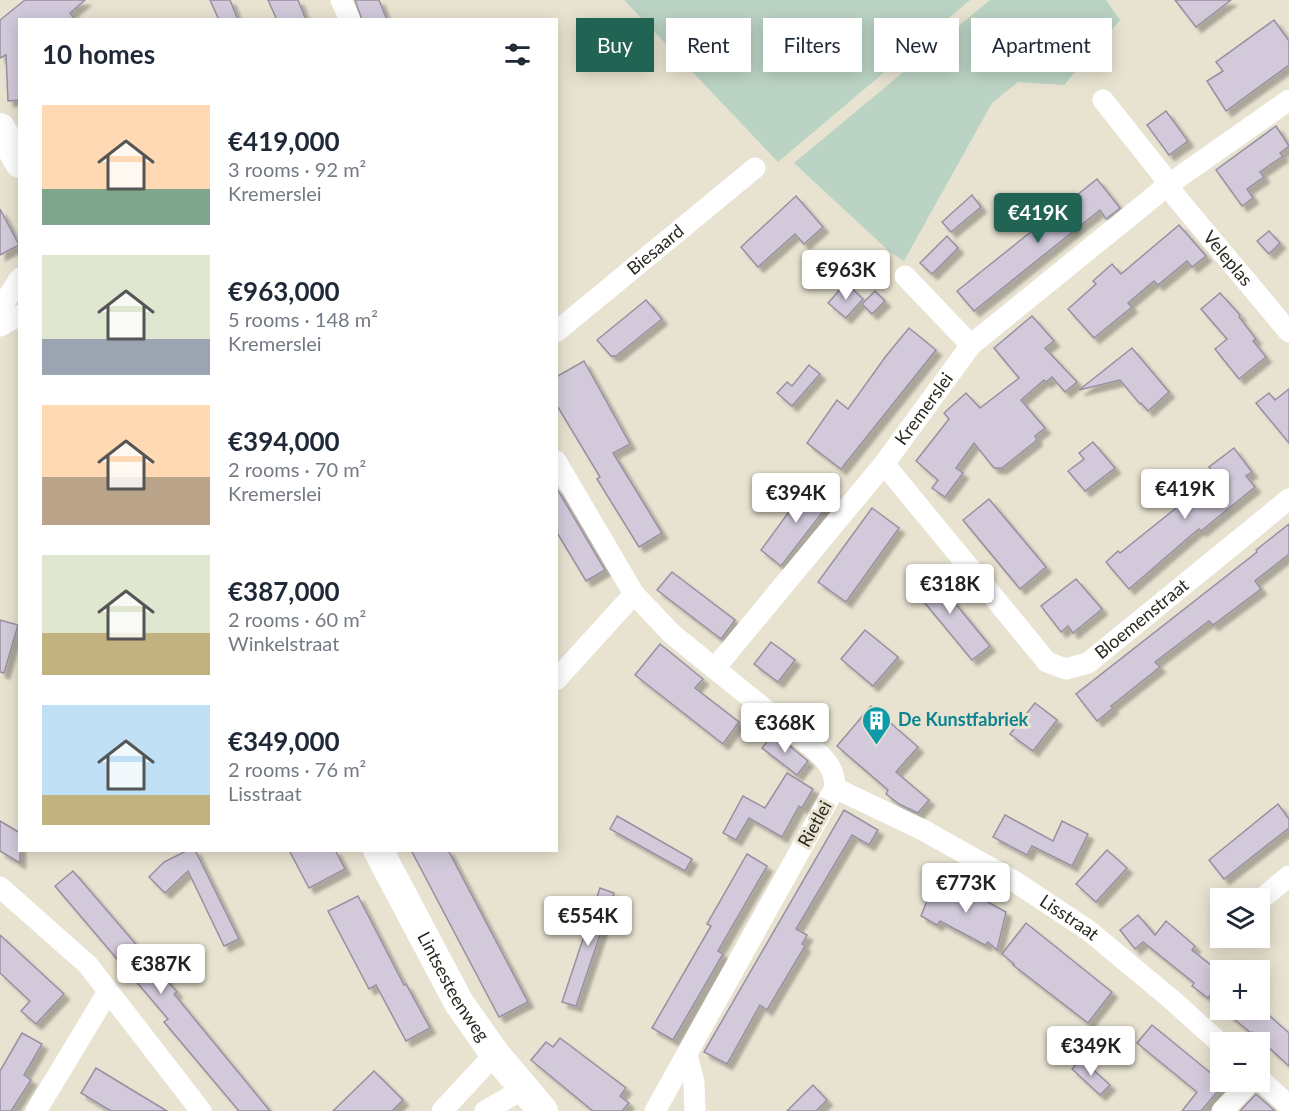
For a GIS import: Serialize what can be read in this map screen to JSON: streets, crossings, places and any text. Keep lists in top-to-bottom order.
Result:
{
  "streets": {
    "street": [
      "Biesaard",
      "Veleplas",
      "Kremerslei",
      "Bloemenstraat",
      "Rietlei",
      "Lisstraat",
      "Lintsesteenweg"
    ]
  },
  "crossings": [
    ["Veleplas", "Kremerslei"],
    ["Kremerslei", "Bloemenstraat"],
    ["Kremerslei", "Rietlei"],
    ["Rietlei", "Lisstraat"]
  ],
  "places": {
    "building": ["De Kunstfabriek"]
  },
  "page": {
    "chip": [
      "Buy",
      "Rent",
      "Filters",
      "New",
      "Apartment"
    ],
    "heading": "10 homes",
    "list": [
      {
        "name": "€419,000",
        "note": "3 rooms · 92 m² · Kremerslei"
      },
      {
        "name": "€963,000",
        "note": "5 rooms · 148 m² · Kremerslei"
      },
      {
        "name": "€394,000",
        "note": "2 rooms · 70 m² · Kremerslei"
      },
      {
        "name": "€387,000",
        "note": "2 rooms · 60 m² · Winkelstraat"
      },
      {
        "name": "€349,000",
        "note": "2 rooms · 76 m² · Lisstraat"
      }
    ],
    "price": [
      "€419K",
      "€963K",
      "€419K",
      "€394K",
      "€318K",
      "€368K",
      "€773K",
      "€554K",
      "€387K",
      "€349K"
    ],
    "map_buttons": ["+", "−"]
  }
}
